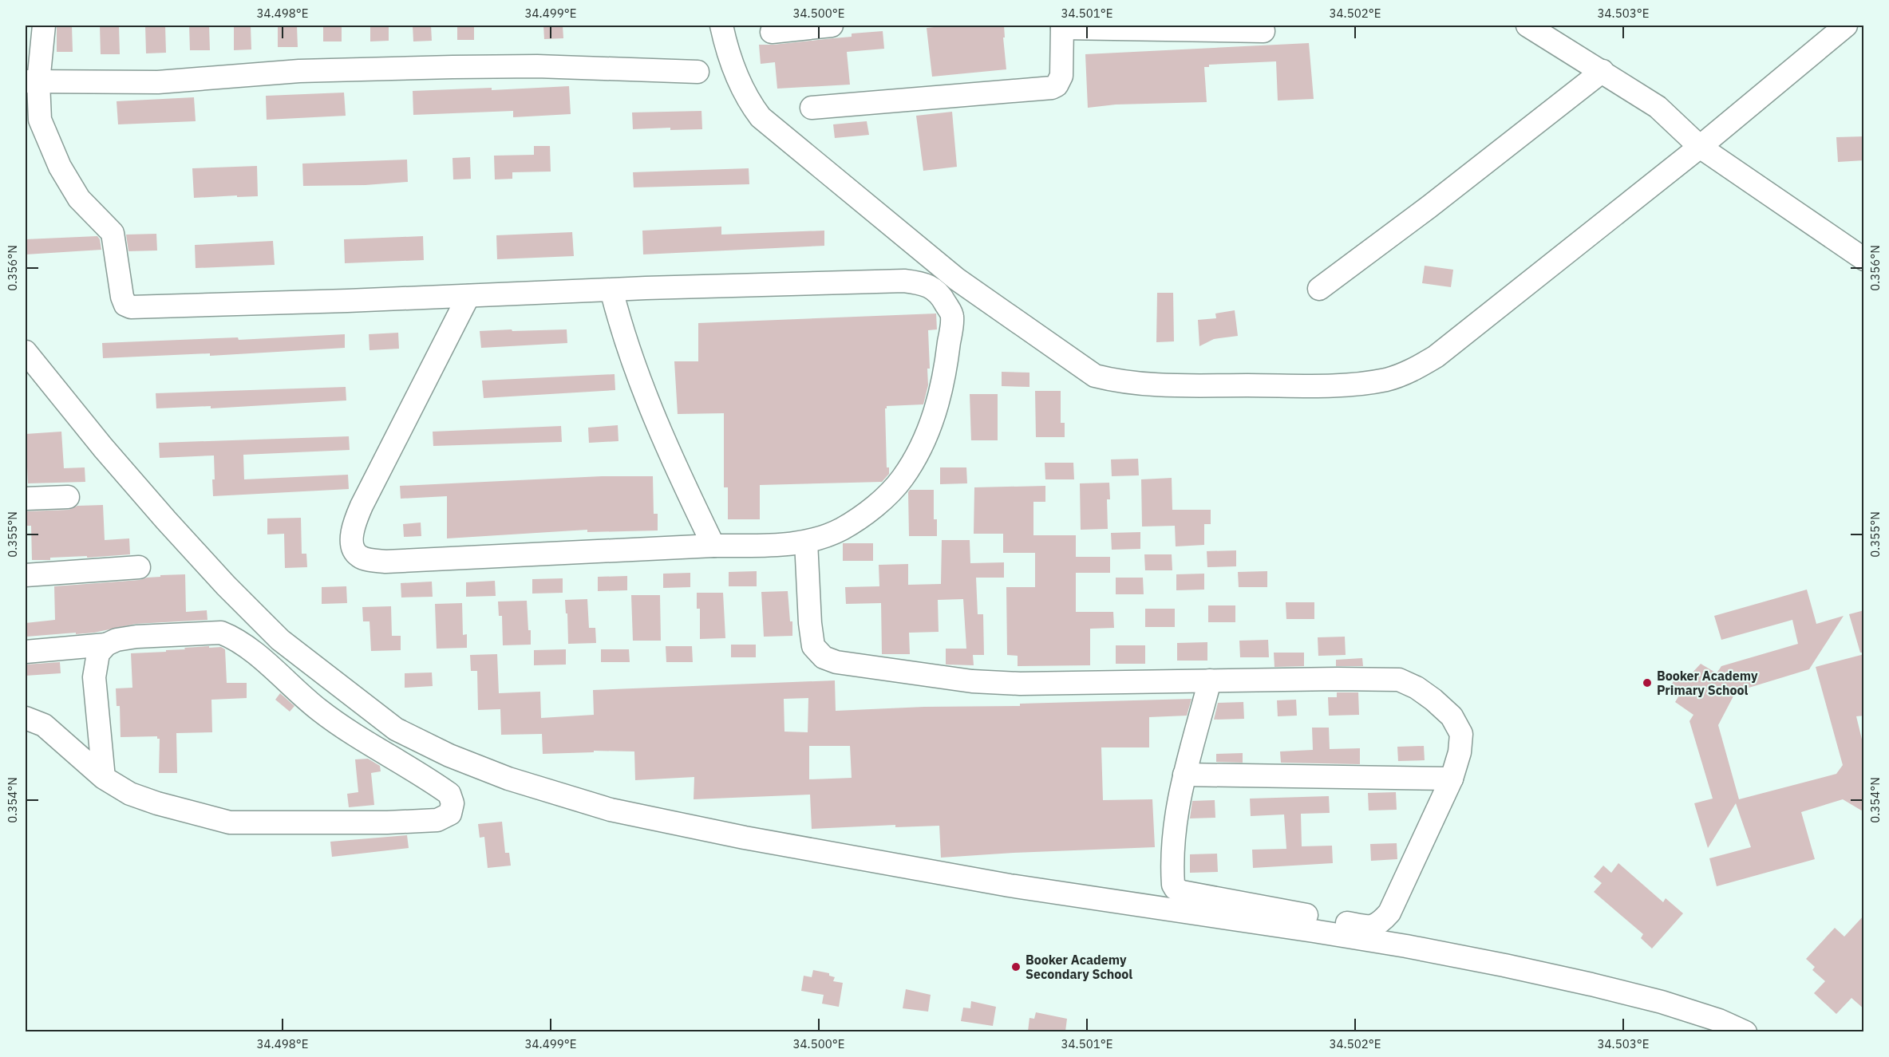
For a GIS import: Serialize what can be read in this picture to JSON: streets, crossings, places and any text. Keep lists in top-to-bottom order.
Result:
{
  "places": ["Booker Academy Primary School", "Booker Academy Secondary School"],
  "coordinates": [
    "34.498°E",
    "34.499°E",
    "34.500°E",
    "34.501°E",
    "34.502°E",
    "34.503°E",
    "0.356°N",
    "0.355°N",
    "0.354°N"
  ]
}
